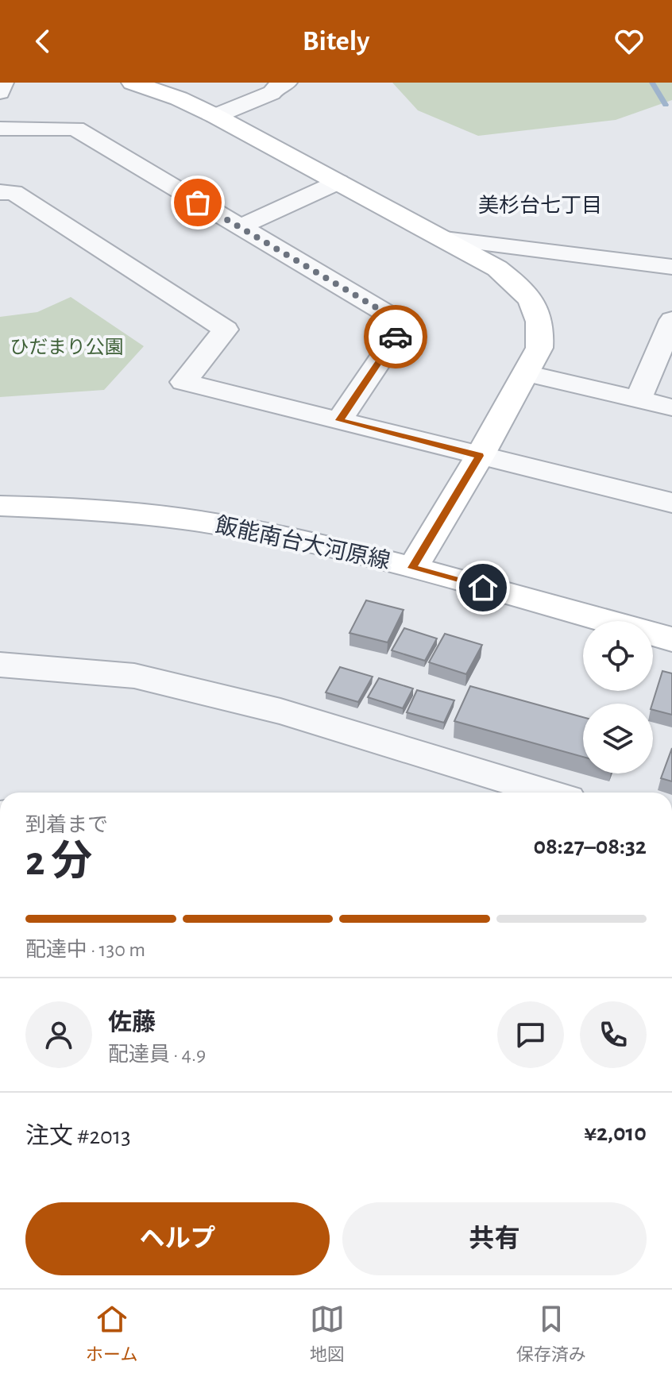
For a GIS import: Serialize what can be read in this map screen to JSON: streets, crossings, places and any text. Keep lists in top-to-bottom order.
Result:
{
  "streets": {
    "street": ["飯能南台大河原線"]
  },
  "districts": ["美杉台七丁目"],
  "parks": ["ひだまり公園"],
  "page": {
    "header": "Bitely",
    "heading": ["2 分", "到着まで", "08:27–08:32"],
    "panel": [
      "佐藤",
      "配達員 · 4.9",
      "注文 #2013",
      "¥2,010"
    ],
    "bar": "配達中 · 130 m",
    "buttons": ["ヘルプ", "共有"],
    "tabs": ["ホーム", "地図", "保存済み"]
  }
}
